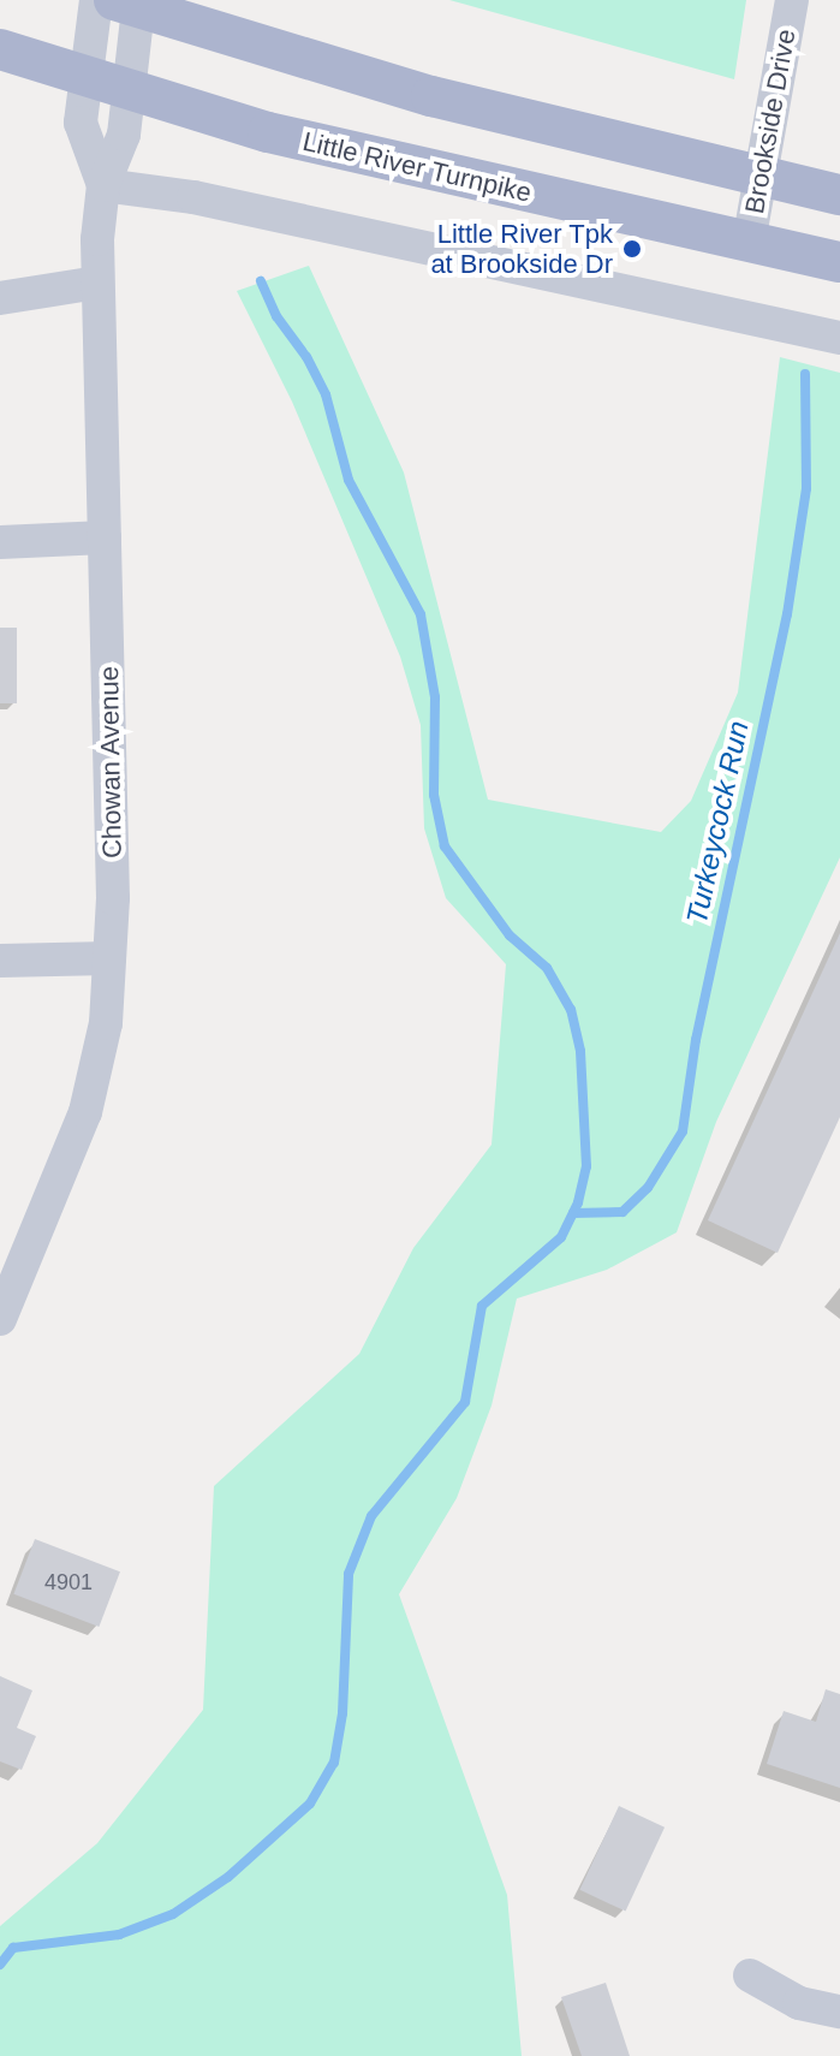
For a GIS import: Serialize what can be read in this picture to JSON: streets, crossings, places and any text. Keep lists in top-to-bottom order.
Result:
{
  "streets": {
    "main road": ["Little River Turnpike"],
    "street": ["Brookside Drive", "Chowan Avenue"]
  },
  "crossings": [
    ["Brookside Drive", "Little River Turnpike"],
    ["Little River Turnpike", "Chowan Avenue"]
  ],
  "water": ["Turkeycock Run"],
  "places": ["Little River Tpk at Brookside Dr"],
  "house_numbers": ["4901"]
}
